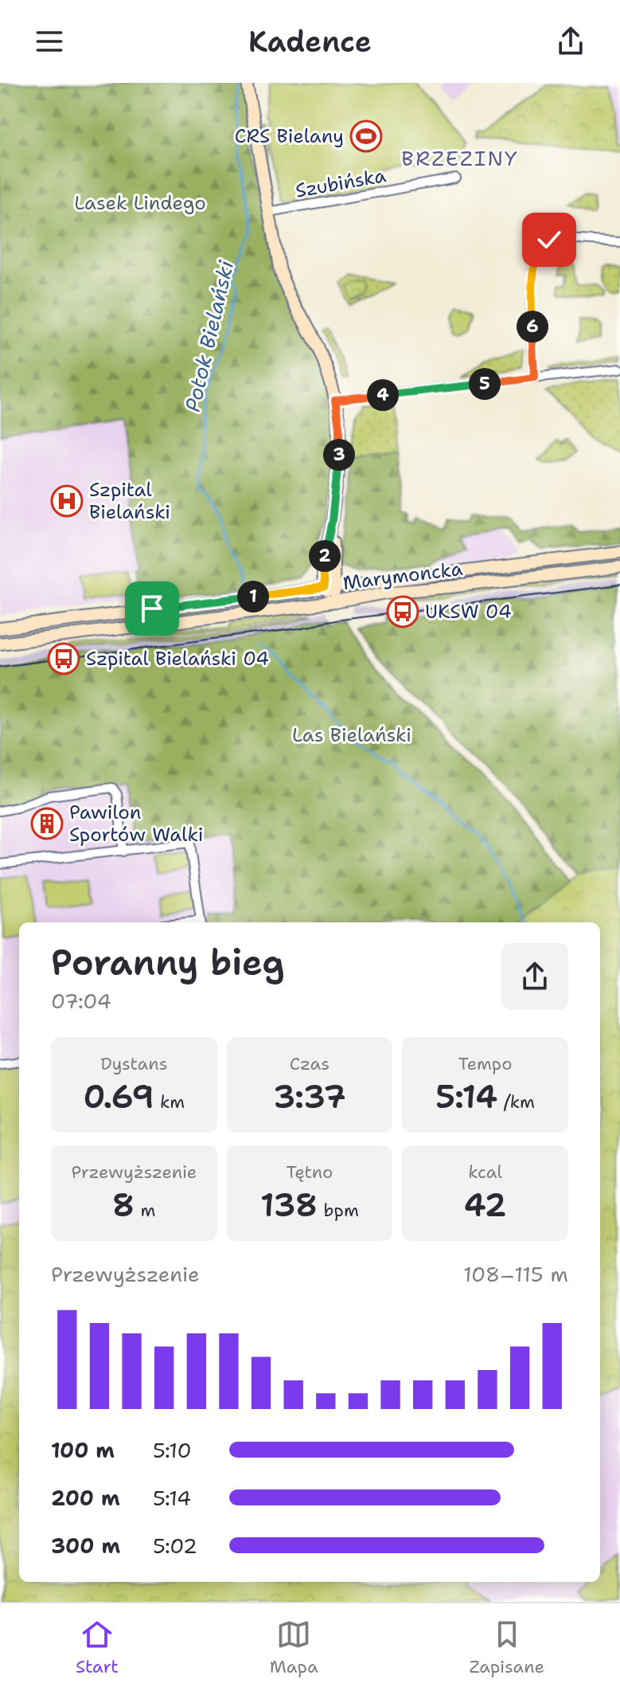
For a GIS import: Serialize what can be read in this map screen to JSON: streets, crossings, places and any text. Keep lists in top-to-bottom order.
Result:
{
  "streets": {
    "main road": ["Marymoncka"],
    "street": ["Szubińska"]
  },
  "districts": ["BRZEZINY"],
  "water": ["Potok Bielański"],
  "parks": ["Lasek Lindego", "Las Bielański"],
  "places": {
    "sports": ["CRS Bielany"],
    "hospital": ["Szpital Bielański"],
    "bus stop": ["UKSW 04", "Szpital Bielański 04"],
    "building": ["Pawilon Sportów Walki"]
  },
  "page": {
    "header": "Kadence",
    "pins": [
      "6",
      "5",
      "4",
      "3",
      "2",
      "1"
    ],
    "heading": ["Poranny bieg", "07:04"],
    "stats": [
      ["Dystans", "0.69 km"],
      ["Czas", "3:37"],
      ["Tempo", "5:14 /km"],
      ["Przewyższenie", "8 m"],
      ["Tętno", "138 bpm"],
      ["kcal", "42"]
    ],
    "chart": ["Przewyższenie", "108–115 m"],
    "list": [
      {
        "name": "100 m",
        "note": "5:10"
      },
      {
        "name": "200 m",
        "note": "5:14"
      },
      {
        "name": "300 m",
        "note": "5:02"
      }
    ],
    "tabs": ["Start", "Mapa", "Zapisane"]
  }
}
